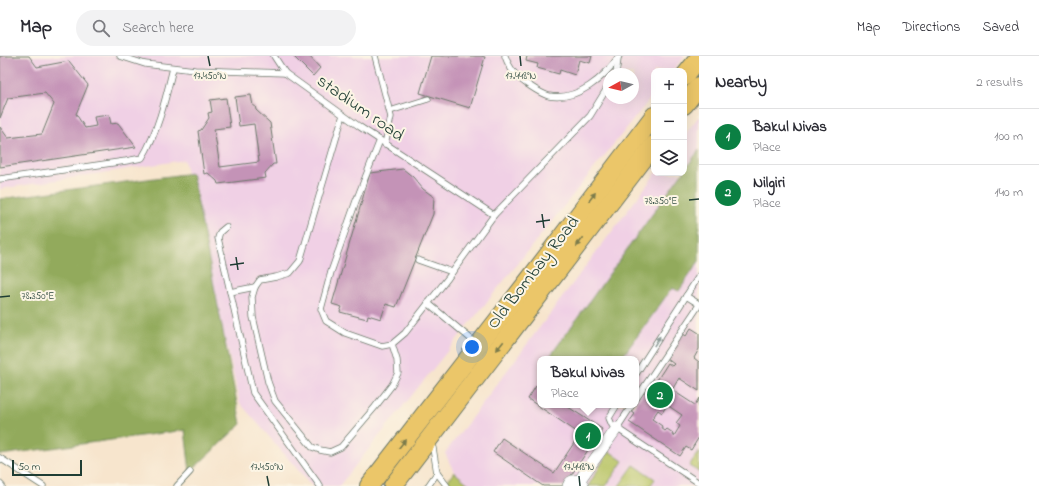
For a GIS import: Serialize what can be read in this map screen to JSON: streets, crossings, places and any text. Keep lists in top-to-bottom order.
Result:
{
  "streets": {
    "main road": ["Old Bombay Road"],
    "lane": ["stadium road"]
  },
  "scale_bar": "50 m",
  "north": "left",
  "page": {
    "header": "Map",
    "search": "Search here",
    "nav": ["Map", "Directions", "Saved"],
    "heading": ["Nearby", "2 results"],
    "map_buttons": ["+", "−"],
    "list": [
      {
        "mark": "1",
        "name": "Bakul Nivas",
        "note": "Place",
        "value": "100 m"
      },
      {
        "mark": "2",
        "name": "Nilgiri",
        "note": "Place",
        "value": "140 m"
      }
    ],
    "popup": ["Bakul Nivas", "Place"],
    "pins": ["2", "1"],
    "scale": "50 m"
  },
  "coordinates": ["17.450°N", "17.448°N", "78.350°E"]
}
